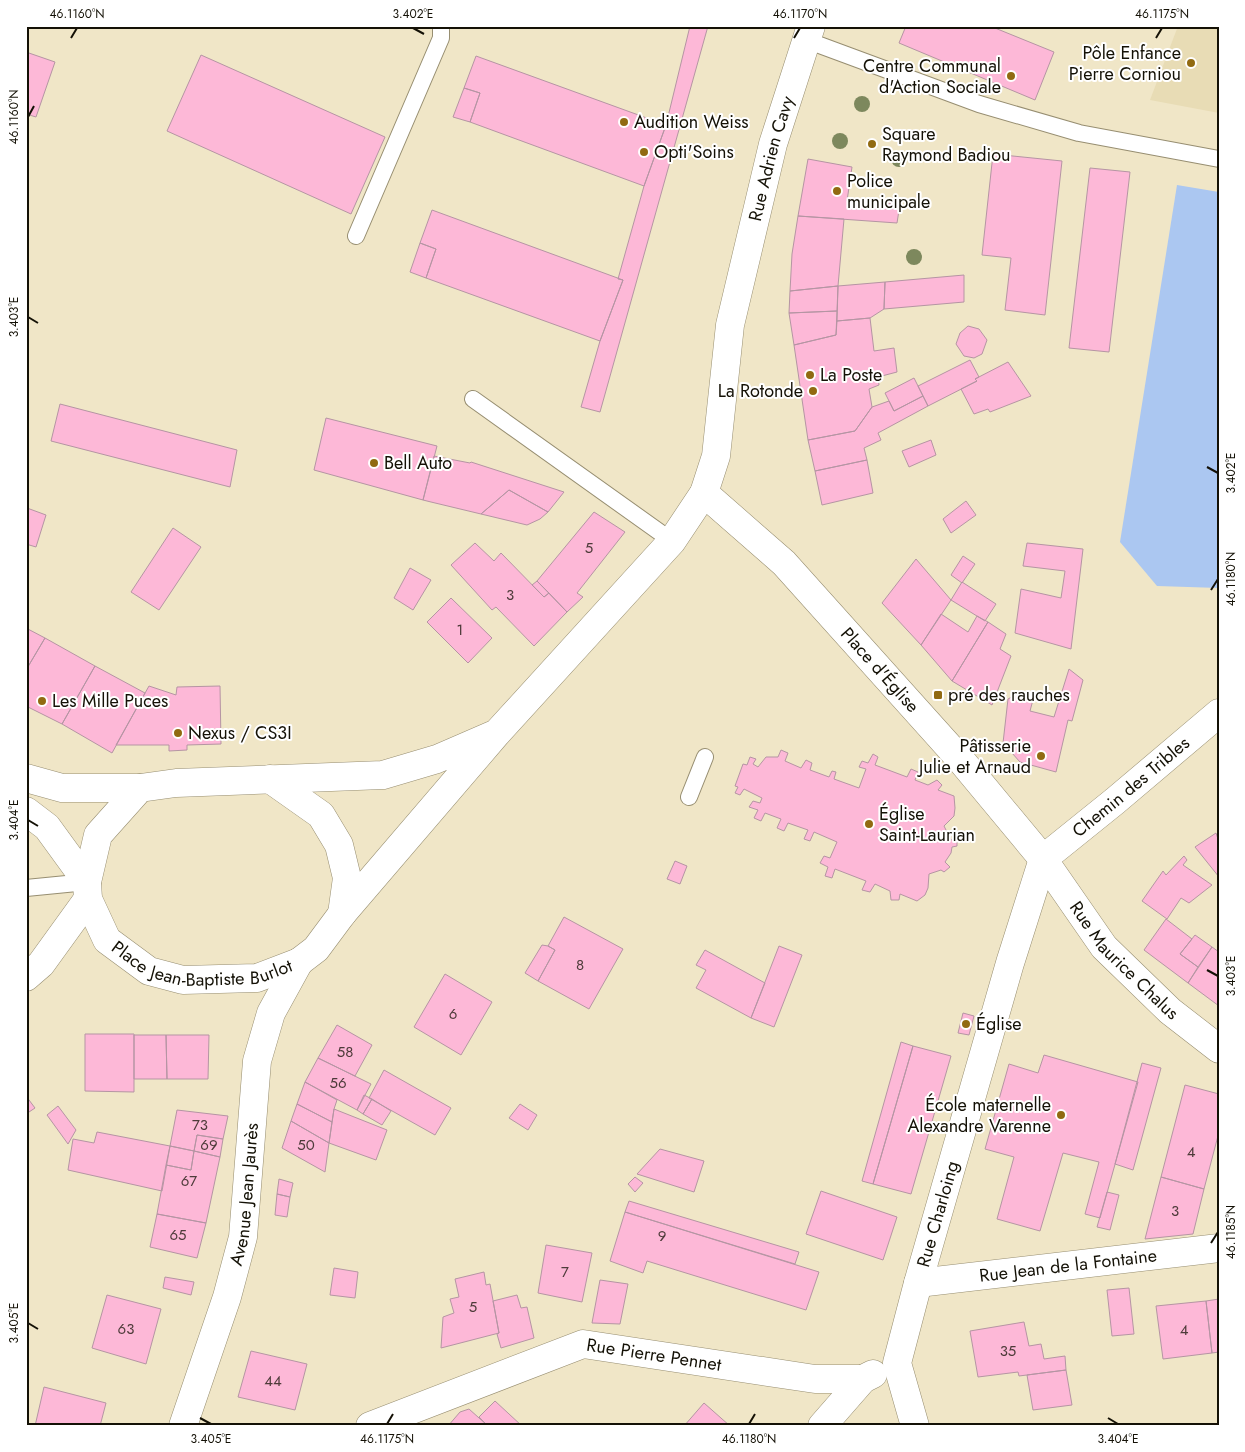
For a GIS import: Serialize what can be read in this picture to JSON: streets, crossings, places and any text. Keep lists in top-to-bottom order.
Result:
{
  "streets": {
    "street": [
      "Rue Adrien Cavy",
      "Place d'Église",
      "Chemin des Tribles",
      "Place Jean-Baptiste Burlot",
      "Rue Maurice Chalus",
      "Avenue Jean Jaurès",
      "Rue Charloing",
      "Rue Jean de la Fontaine",
      "Rue Pierre Pennet"
    ]
  },
  "crossings": [
    ["Rue Adrien Cavy", "Place d'Église"],
    ["Place d'Église", "Chemin des Tribles"],
    ["Place d'Église", "Rue Maurice Chalus"],
    ["Place d'Église", "Rue Charloing"],
    ["Chemin des Tribles", "Rue Maurice Chalus"],
    ["Chemin des Tribles", "Rue Charloing"],
    ["Place Jean-Baptiste Burlot", "Avenue Jean Jaurès"],
    ["Rue Maurice Chalus", "Rue Charloing"],
    ["Rue Charloing", "Rue Jean de la Fontaine"]
  ],
  "places": {
    "other": [
      "Pôle Enfance Pierre Corniou",
      "Centre Communal d'Action Sociale",
      "Audition Weiss",
      "Square Raymond Badiou",
      "Opti'Soins",
      "Police municipale",
      "La Poste",
      "La Rotonde",
      "Bell Auto",
      "Les Mille Puces",
      "Nexus / CS3I",
      "Pâtisserie Julie et Arnaud",
      "Église Saint-Laurian",
      "Église",
      "École maternelle Alexandre Varenne"
    ],
    "transit": ["pré des rauches"]
  },
  "house_numbers": [
    "5",
    "3",
    "1",
    "8",
    "6",
    "58",
    "56",
    "73",
    "69",
    "50",
    "4",
    "67",
    "3",
    "65",
    "9",
    "7",
    "5",
    "63",
    "4",
    "35",
    "44"
  ],
  "coordinates": [
    "46.1160°N",
    "3.402°E",
    "46.1170°N",
    "46.1175°N",
    "3.403°E",
    "46.1180°N",
    "3.404°E",
    "46.1185°N",
    "3.405°E"
  ]
}
